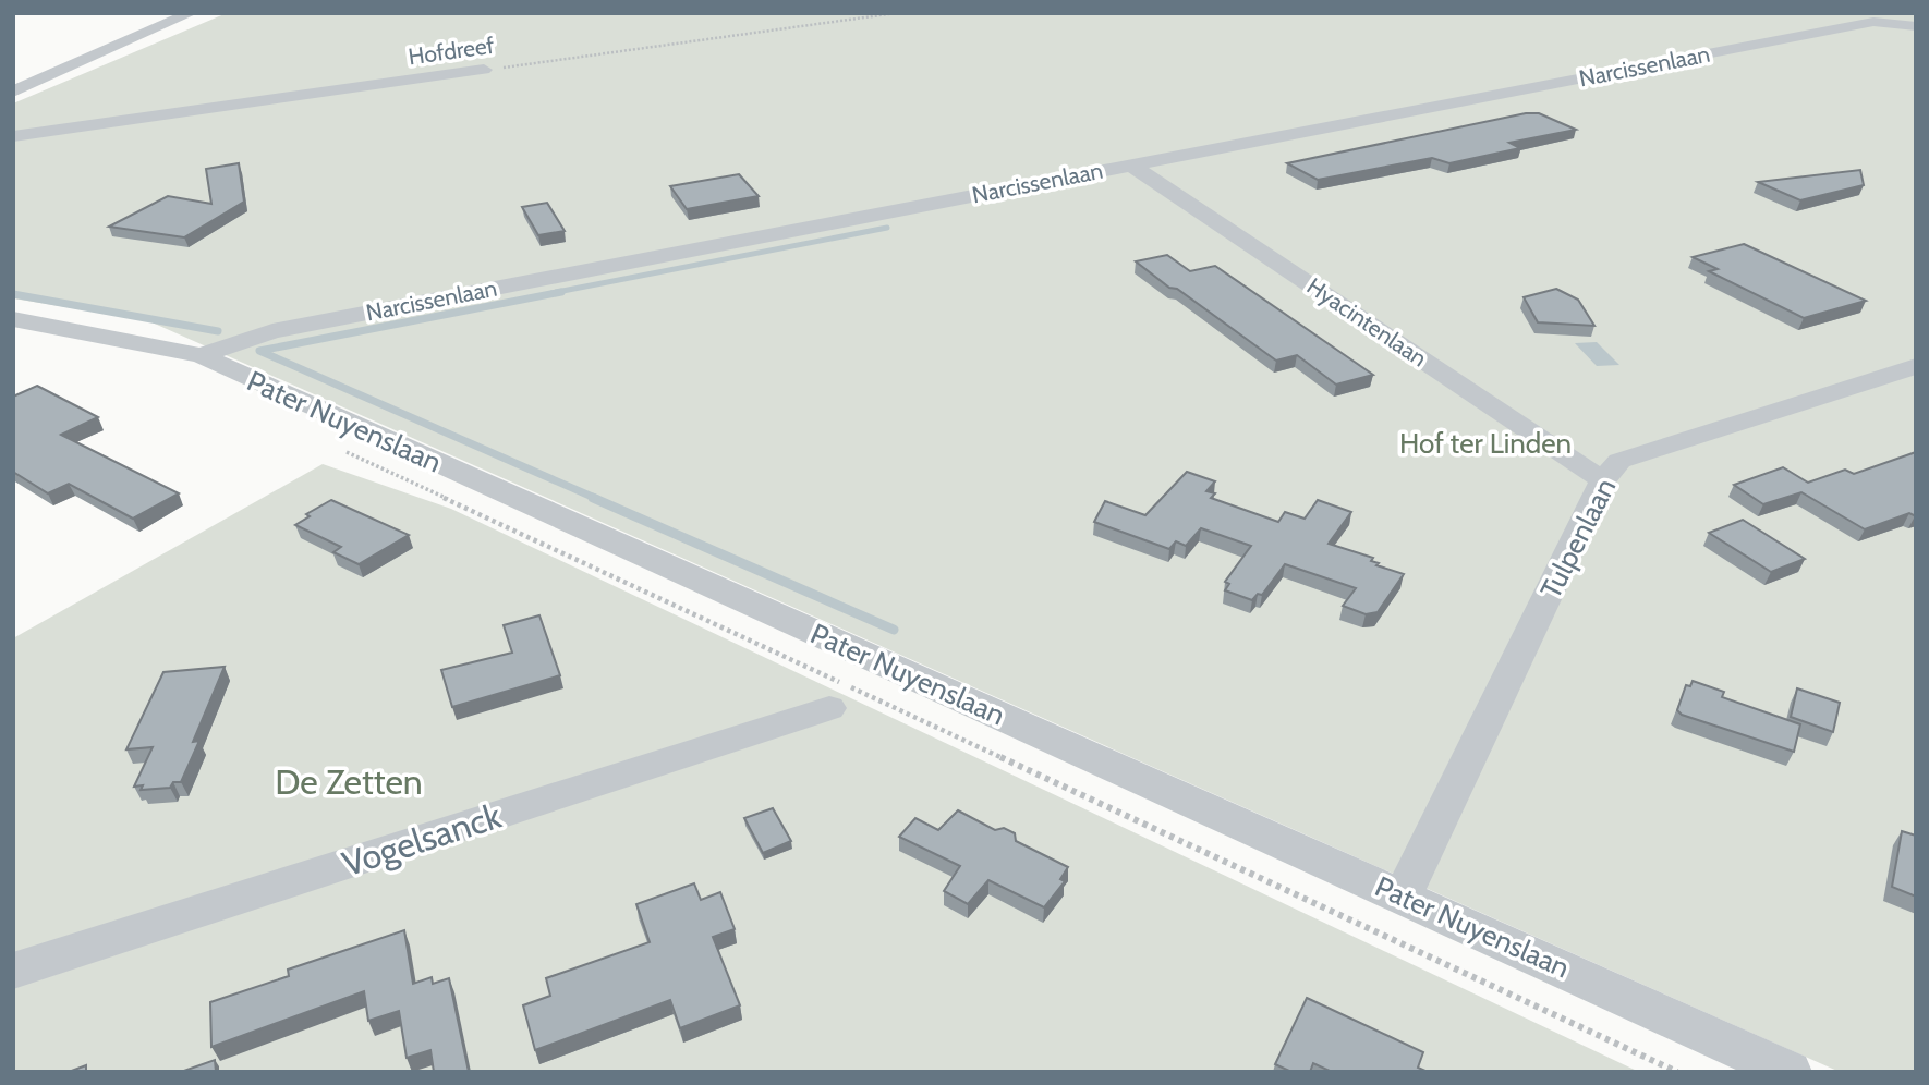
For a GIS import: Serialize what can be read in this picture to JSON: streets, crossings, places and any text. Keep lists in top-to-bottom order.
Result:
{
  "streets": {
    "street": [
      "Hofdreef",
      "Narcissenlaan",
      "Hyacintenlaan",
      "Pater Nuyenslaan",
      "Tulpenlaan",
      "Vogelsanck"
    ]
  },
  "crossings": [
    ["Narcissenlaan", "Hyacintenlaan"],
    ["Narcissenlaan", "Pater Nuyenslaan"],
    ["Hyacintenlaan", "Tulpenlaan"],
    ["Pater Nuyenslaan", "Tulpenlaan"]
  ],
  "parks": ["Hof ter Linden", "De Zetten"]
}
